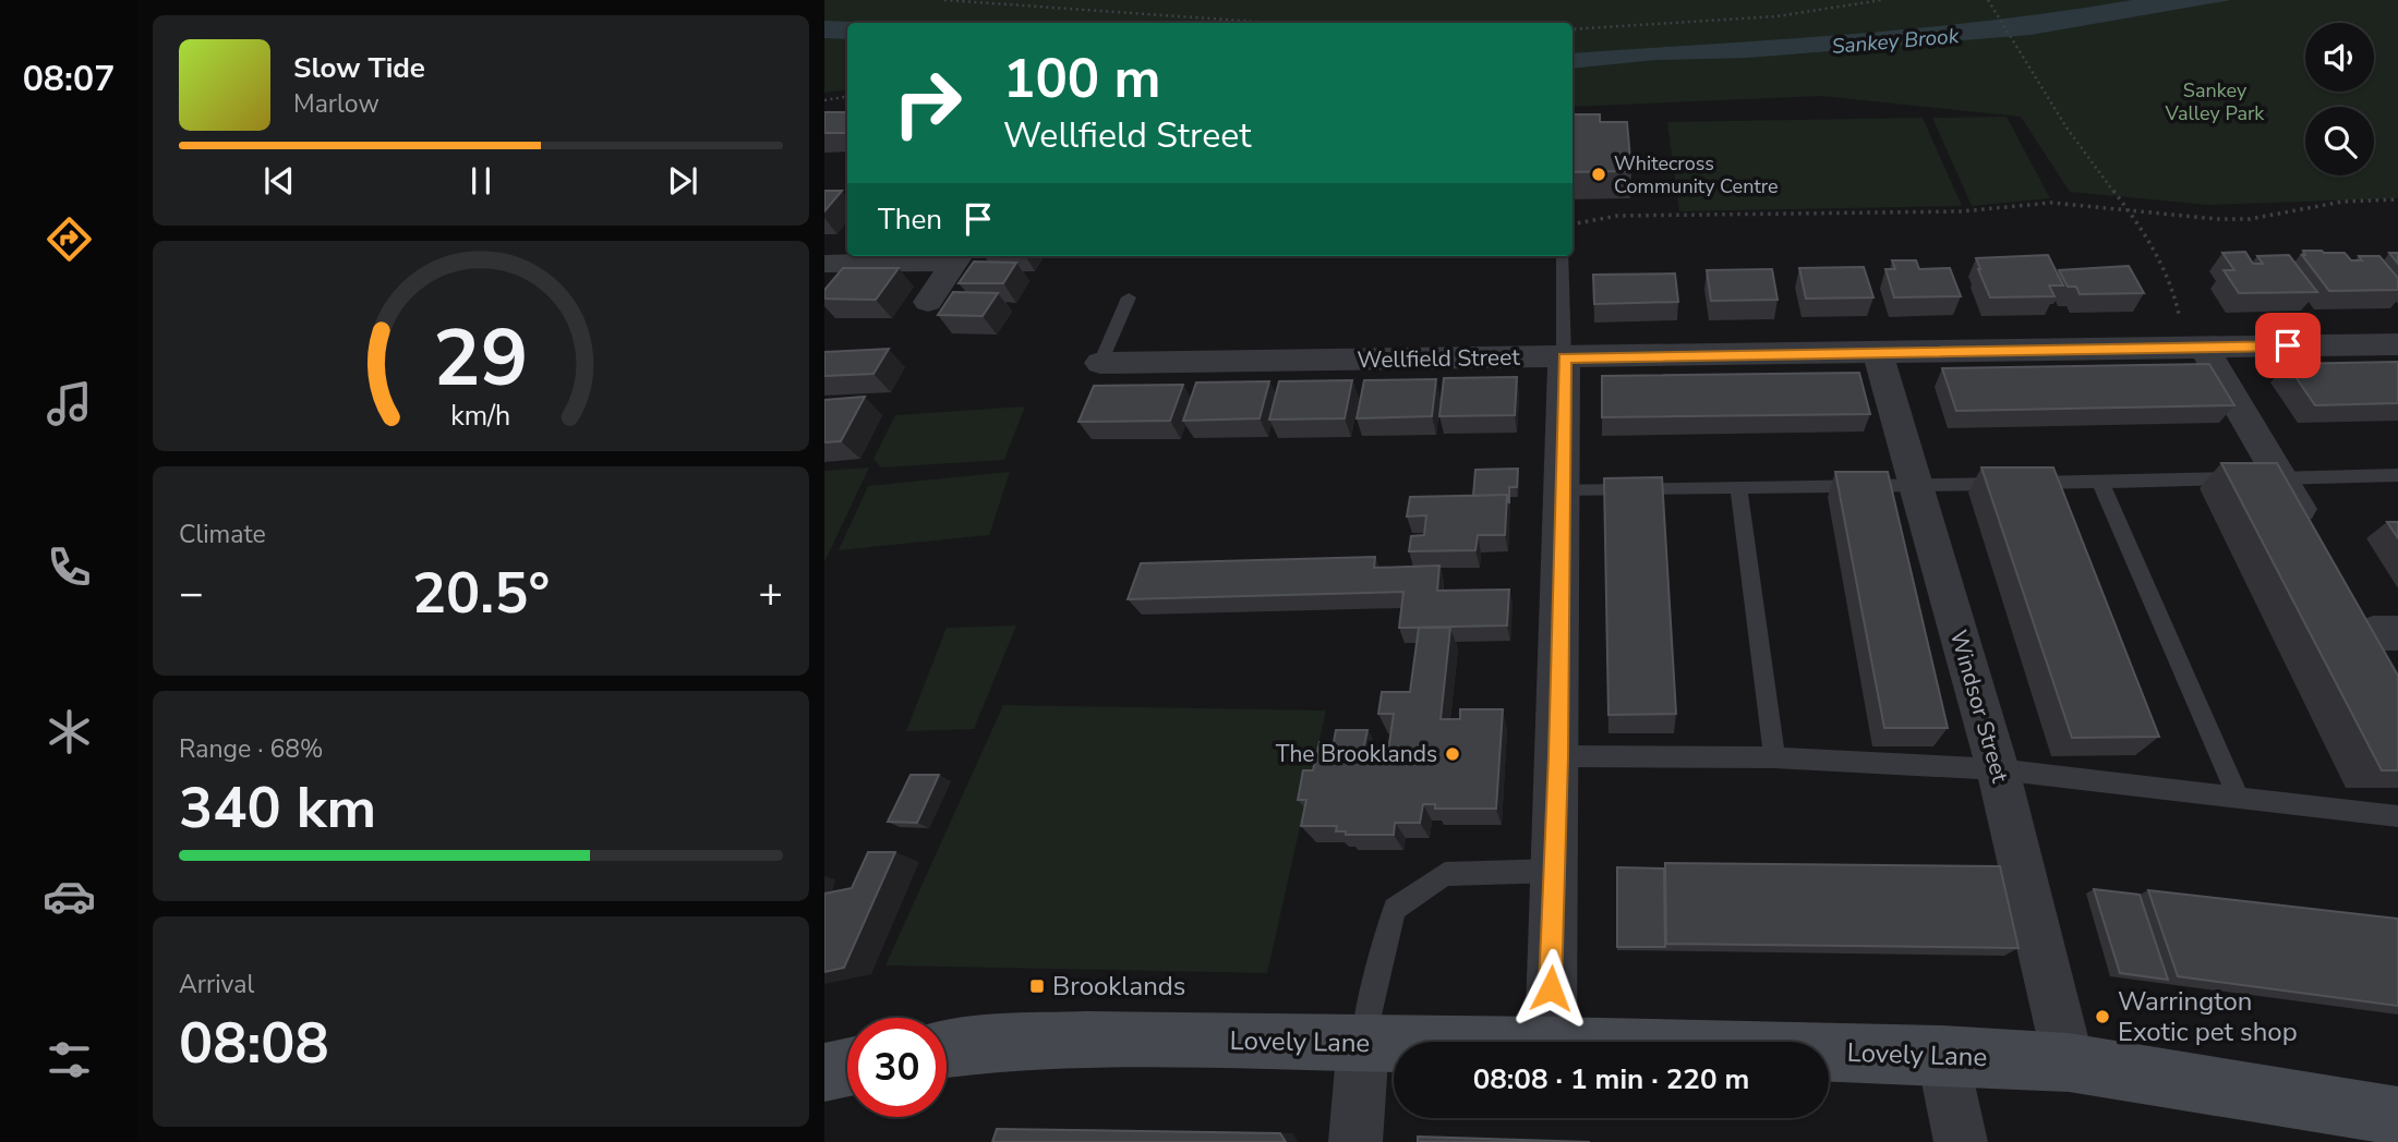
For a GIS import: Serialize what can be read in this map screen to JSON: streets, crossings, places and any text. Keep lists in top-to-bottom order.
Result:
{
  "streets": {
    "street": ["Wellfield Street", "Windsor Street", "Lovely Lane"]
  },
  "crossings": [
    ["Wellfield Street", "Windsor Street"],
    ["Windsor Street", "Lovely Lane"]
  ],
  "water": ["Sankey Brook"],
  "parks": ["Sankey Valley Park"],
  "places": {
    "other": ["Whitecross Community Centre", "The Brooklands", "Warrington Exotic pet shop"],
    "transit": ["Brooklands"]
  },
  "page": {
    "tabs": "08:07",
    "turn": ["100 m", "Wellfield Street"],
    "song": ["Slow Tide", "Marlow"],
    "then": "Then",
    "tile": [
      "Climate",
      ["Range · 68%", "340 km"],
      ["Arrival", "08:08"]
    ],
    "heat": ["−", "20.5°", "+"],
    "limit": "30",
    "trip": "08:08 · 1 min · 220 m",
    "gauge": ["29", "km/h"]
  }
}
